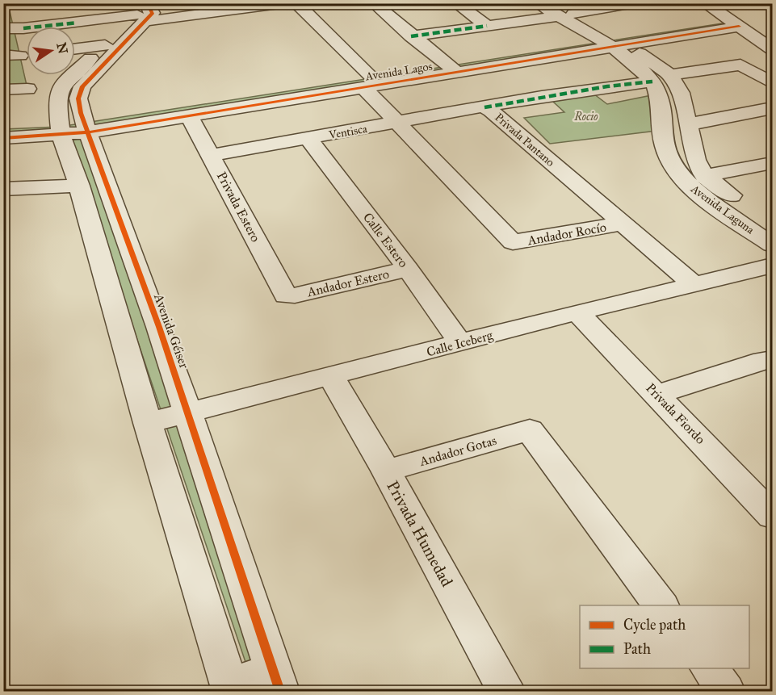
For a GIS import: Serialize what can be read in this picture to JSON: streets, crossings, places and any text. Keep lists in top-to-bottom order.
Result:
{
  "streets": {
    "street": [
      "Avenida Lagos",
      "Ventisca",
      "Privada Pantano",
      "Privada Estero",
      "Avenida Laguna",
      "Andador Rocío",
      "Calle Estero",
      "Andador Estero",
      "Avenida Géiser",
      "Calle Iceberg",
      "Privada Fiordo",
      "Andador Gotas",
      "Privada Humedad"
    ]
  },
  "crossings": [
    ["Avenida Lagos", "Privada Estero"],
    ["Avenida Lagos", "Avenida Laguna"],
    ["Avenida Lagos", "Avenida Géiser"],
    ["Ventisca", "Privada Pantano"],
    ["Ventisca", "Privada Estero"],
    ["Ventisca", "Andador Rocío"],
    ["Ventisca", "Calle Estero"],
    ["Privada Pantano", "Avenida Laguna"],
    ["Privada Pantano", "Andador Rocío"],
    ["Privada Pantano", "Calle Iceberg"],
    ["Privada Estero", "Andador Estero"],
    ["Calle Estero", "Andador Estero"],
    ["Calle Estero", "Calle Iceberg"],
    ["Avenida Géiser", "Calle Iceberg"],
    ["Calle Iceberg", "Privada Fiordo"],
    ["Calle Iceberg", "Privada Humedad"],
    ["Andador Gotas", "Privada Humedad"]
  ],
  "parks": ["Rocio"],
  "legend": ["Cycle path", "Path"],
  "north": "right"
}
